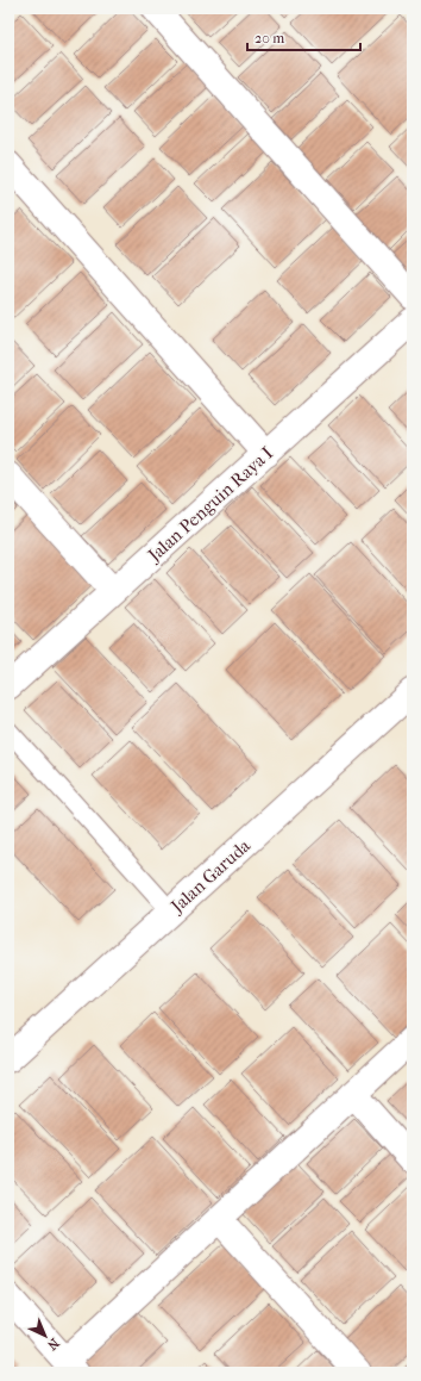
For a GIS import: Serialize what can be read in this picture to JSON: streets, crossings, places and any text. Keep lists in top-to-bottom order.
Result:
{
  "streets": {
    "street": ["Jalan Penguin Raya I", "Jalan Garuda"]
  },
  "scale_bar": "20 m",
  "north": "bottom right"
}
